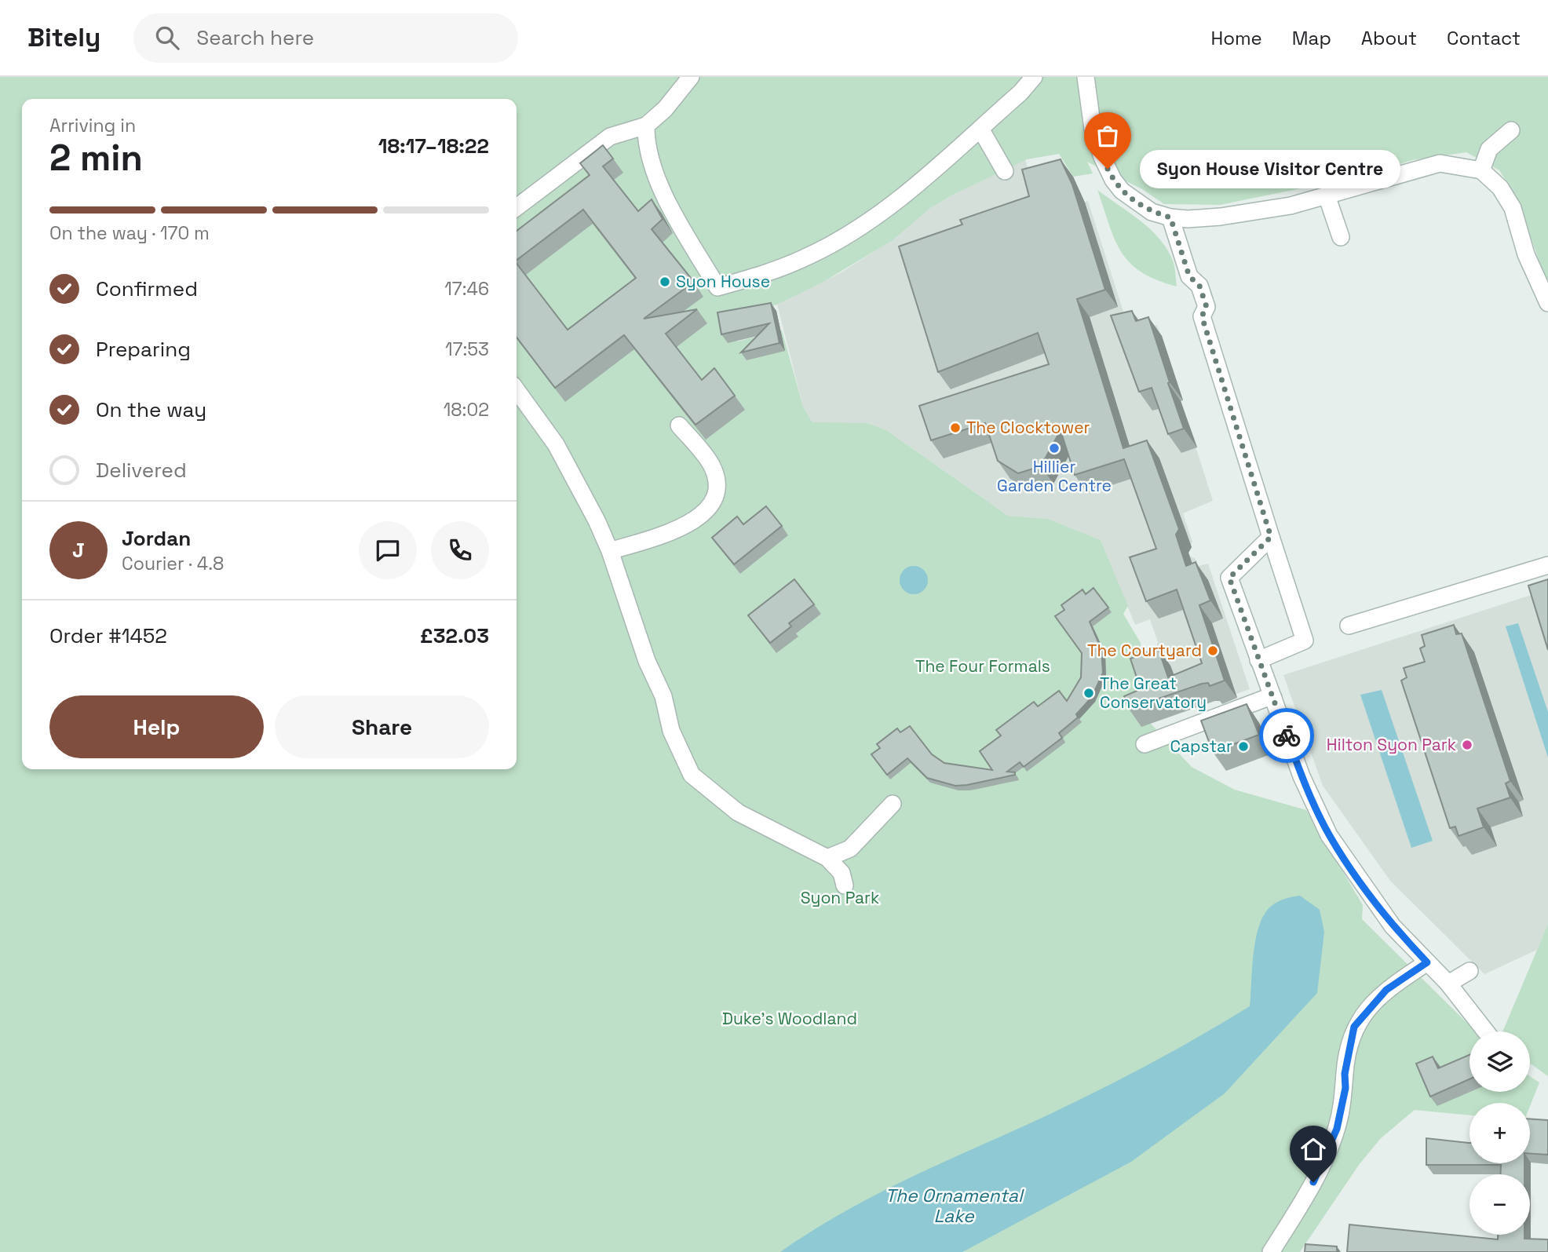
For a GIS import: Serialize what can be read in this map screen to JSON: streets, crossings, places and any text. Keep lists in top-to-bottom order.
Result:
{
  "water": ["The Ornamental Lake"],
  "parks": ["The Four Formals", "Syon Park", "Duke's Woodland"],
  "places": [
    "Syon House Visitor Centre",
    "Syon House",
    "The Clocktower",
    "Hillier Garden Centre",
    "The Courtyard",
    "The Great Conservatory",
    "Hilton Syon Park",
    "Capstar"
  ],
  "page": {
    "header": "Bitely",
    "search": "Search here",
    "nav": [
      "Home",
      "Map",
      "About",
      "Contact"
    ],
    "heading": ["2 min", "Arriving in", "18:17–18:22"],
    "panel": [
      "Jordan",
      "Courier · 4.8",
      "Order #1452",
      "£32.03"
    ],
    "bubble": "Syon House Visitor Centre",
    "bar": "On the way · 170 m",
    "list": [
      ["Confirmed", "17:46"],
      ["Preparing", "17:53"],
      ["On the way", "18:02"],
      "Delivered"
    ],
    "round": "J",
    "buttons": ["Help", "Share"],
    "map_buttons": ["+", "−"]
  }
}
